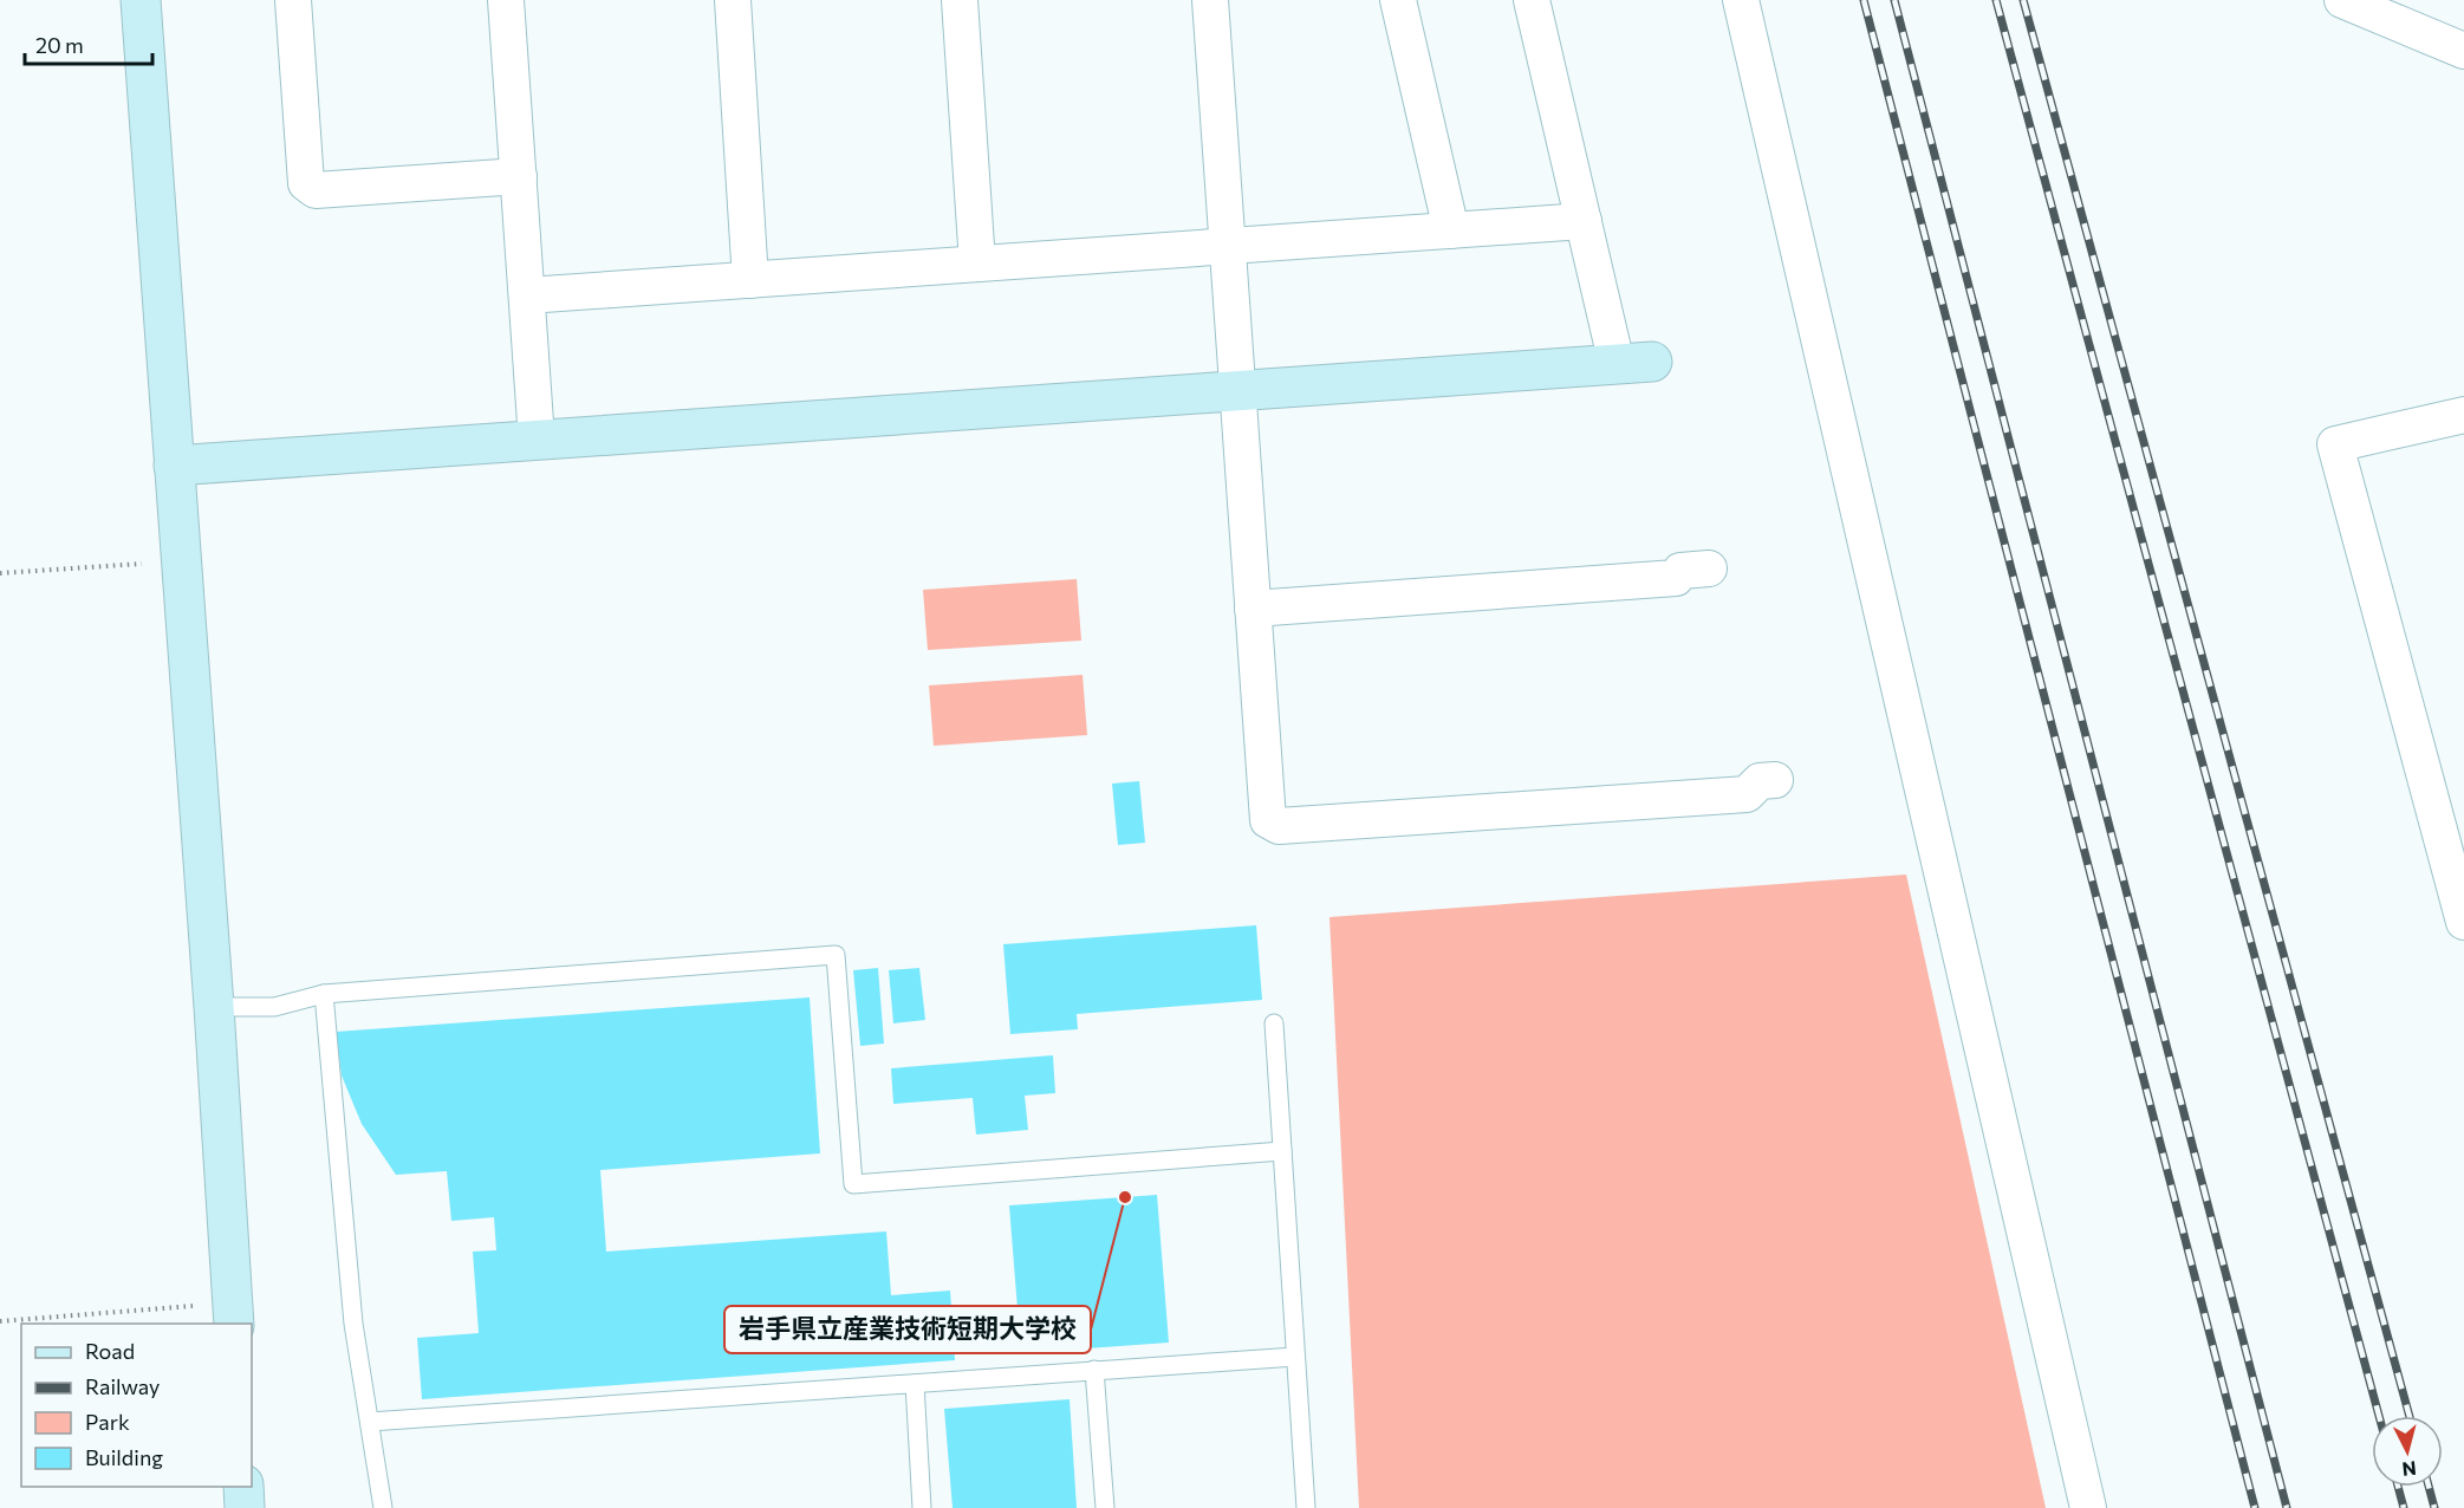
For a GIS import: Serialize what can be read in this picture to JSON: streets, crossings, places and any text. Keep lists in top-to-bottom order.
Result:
{
  "places": ["岩手県立産業技術短期大学校"],
  "legend": [
    "Road",
    "Railway",
    "Park",
    "Building"
  ],
  "scale_bar": "20 m",
  "north": "bottom"
}
